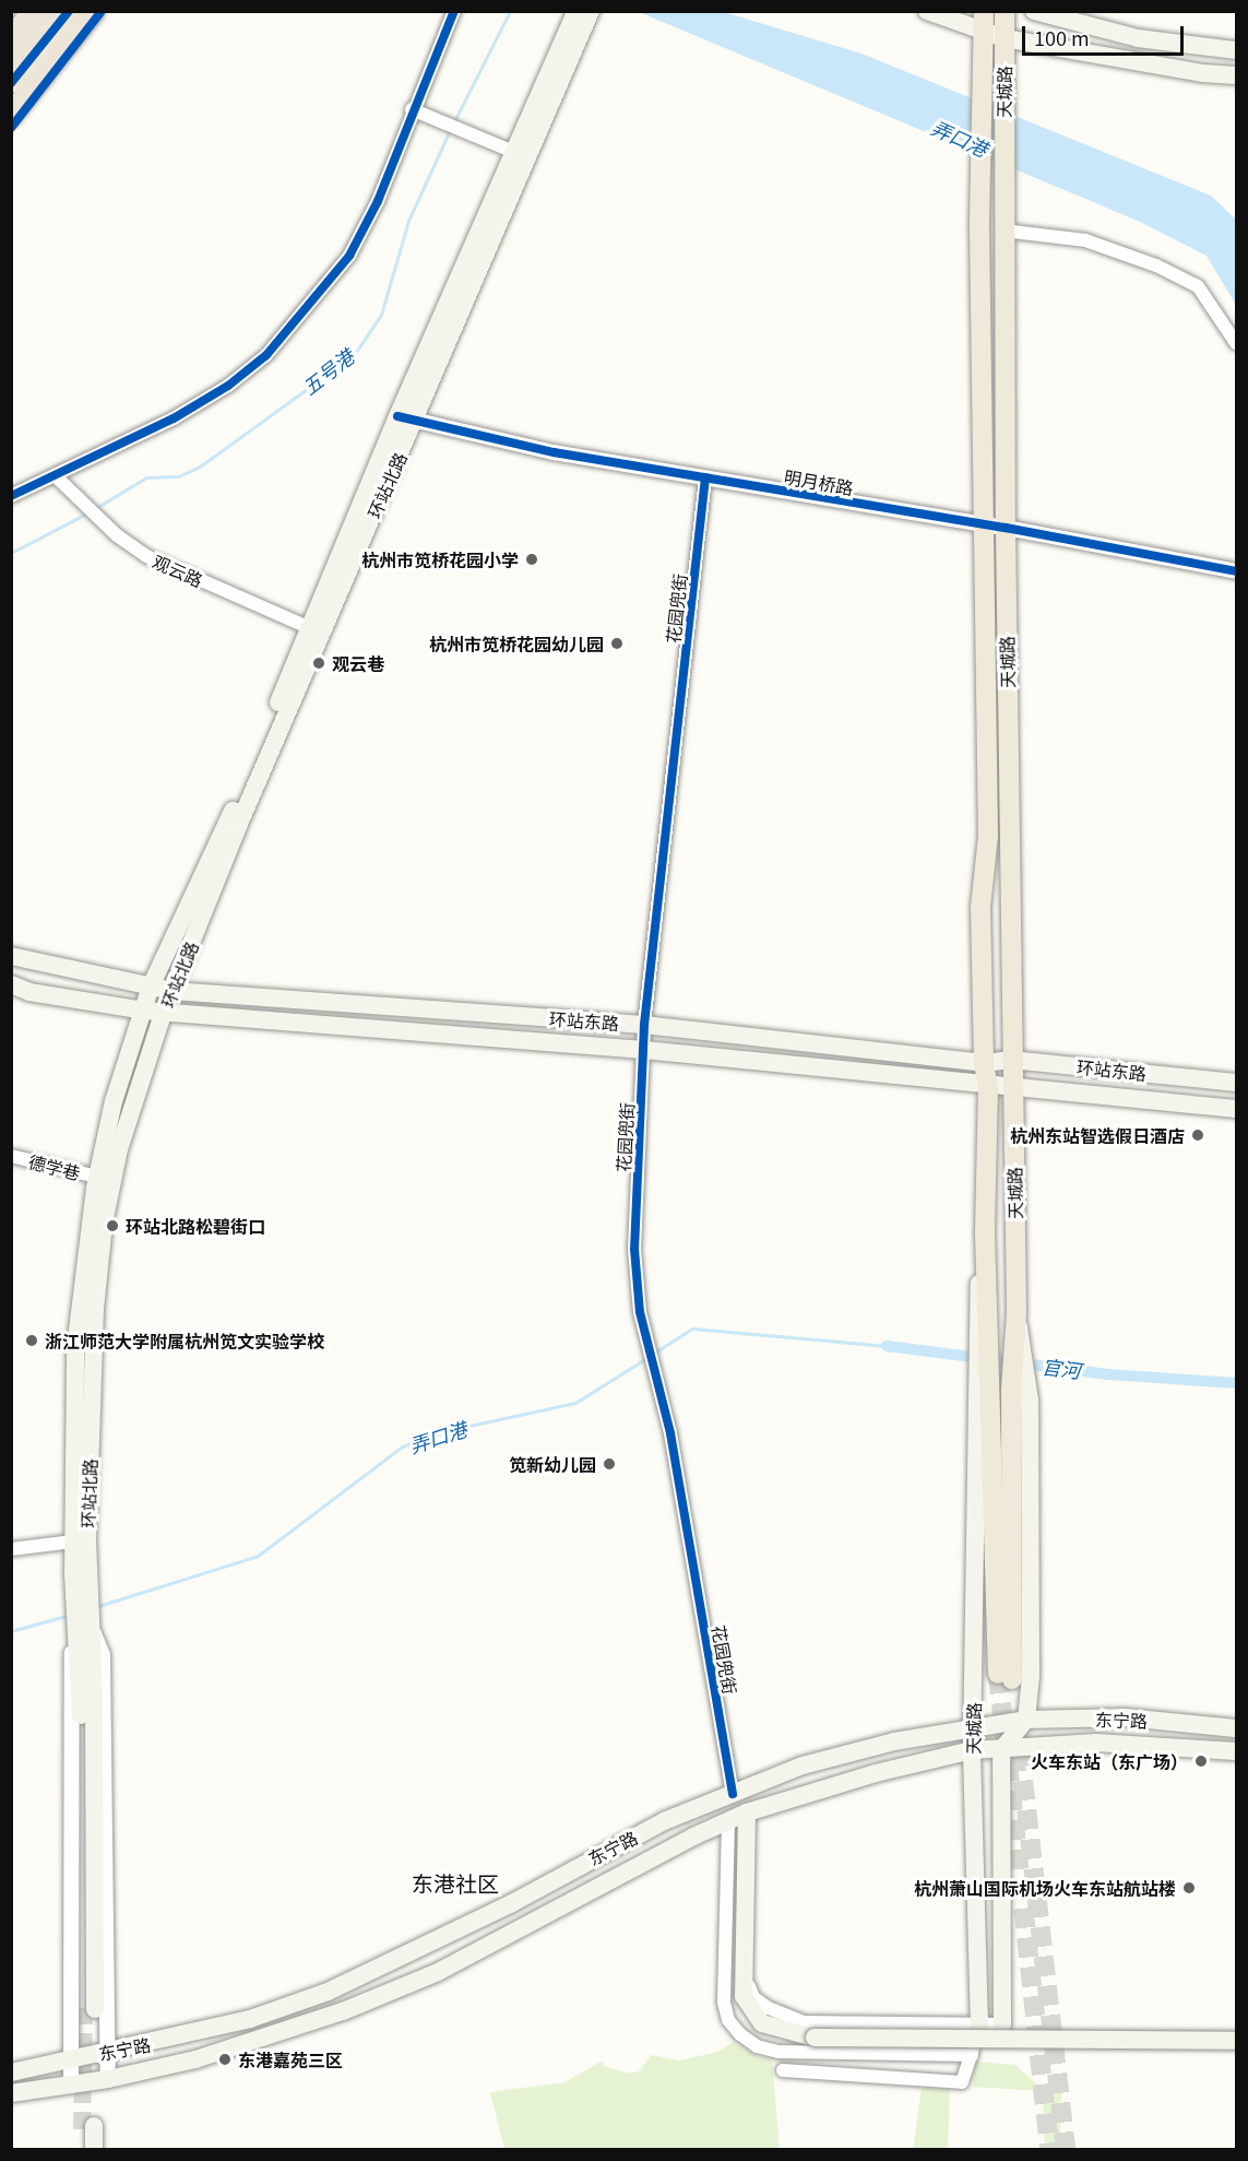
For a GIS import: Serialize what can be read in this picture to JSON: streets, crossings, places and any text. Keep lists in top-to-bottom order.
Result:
{
  "streets": {
    "main road": [
      "天城路",
      "环站北路",
      "环站东路",
      "东宁路"
    ],
    "street": [
      "明月桥路",
      "观云路",
      "花园兜街",
      "德学巷"
    ]
  },
  "crossings": [
    ["天城路", "明月桥路"],
    ["天城路", "环站东路"],
    ["天城路", "东宁路"],
    ["明月桥路", "环站北路"],
    ["明月桥路", "花园兜街"],
    ["环站北路", "观云路"],
    ["环站北路", "环站东路"],
    ["环站北路", "德学巷"],
    ["花园兜街", "环站东路"],
    ["花园兜街", "东宁路"]
  ],
  "districts": ["东港社区"],
  "water": ["弄口港", "五号港", "官河"],
  "places": [
    "杭州市笕桥花园小学",
    "杭州市笕桥花园幼儿园",
    "观云巷",
    "杭州东站智选假日酒店",
    "环站北路松碧街口",
    "浙江师范大学附属杭州笕文实验学校",
    "笕新幼儿园",
    "火车东站（东广场）",
    "杭州萧山国际机场火车东站航站楼",
    "东港嘉苑三区"
  ],
  "scale_bar": "100 m"
}
